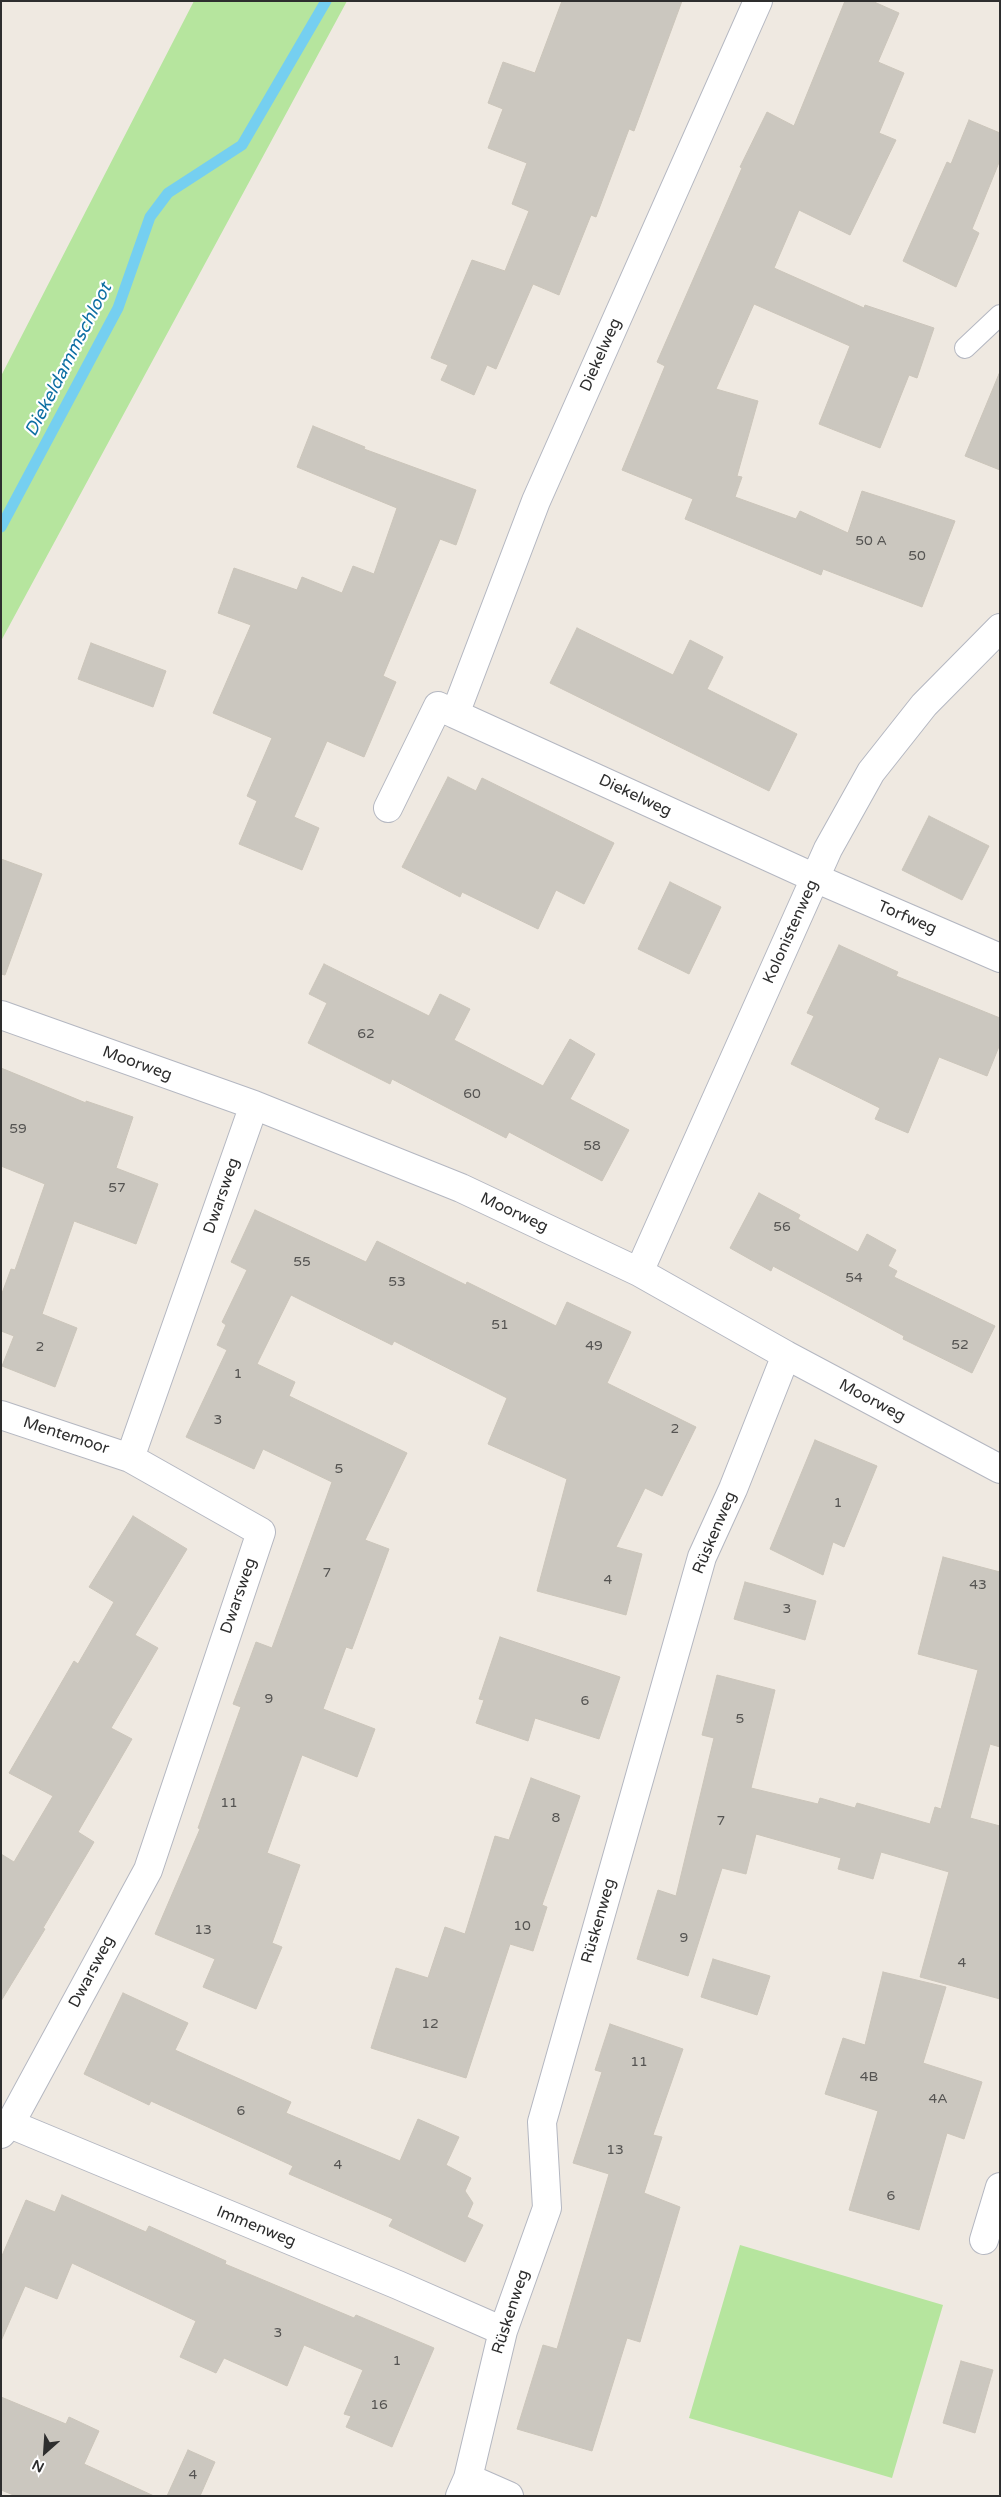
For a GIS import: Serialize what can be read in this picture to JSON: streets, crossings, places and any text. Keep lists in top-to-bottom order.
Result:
{
  "streets": {
    "street": [
      "Diekelweg",
      "Torfweg",
      "Kolonistenweg",
      "Moorweg",
      "Dwarsweg",
      "Mentemoor",
      "Rüskenweg",
      "Immenweg"
    ]
  },
  "crossings": [
    ["Diekelweg", "Torfweg"],
    ["Diekelweg", "Kolonistenweg"],
    ["Torfweg", "Kolonistenweg"],
    ["Kolonistenweg", "Moorweg"],
    ["Moorweg", "Dwarsweg"],
    ["Moorweg", "Rüskenweg"],
    ["Dwarsweg", "Mentemoor"],
    ["Dwarsweg", "Immenweg"],
    ["Rüskenweg", "Immenweg"]
  ],
  "water": ["Diekeldammschloot"],
  "house_numbers": [
    "50 A",
    "50",
    "62",
    "60",
    "59",
    "58",
    "57",
    "56",
    "55",
    "54",
    "53",
    "51",
    "52",
    "49",
    "2",
    "1",
    "3",
    "2",
    "5",
    "1",
    "7",
    "4",
    "43",
    "3",
    "9",
    "6",
    "5",
    "11",
    "8",
    "7",
    "10",
    "13",
    "9",
    "4",
    "12",
    "11",
    "4B",
    "4A",
    "6",
    "13",
    "4",
    "6",
    "3",
    "1",
    "16",
    "4"
  ],
  "north": "bottom left"
}
